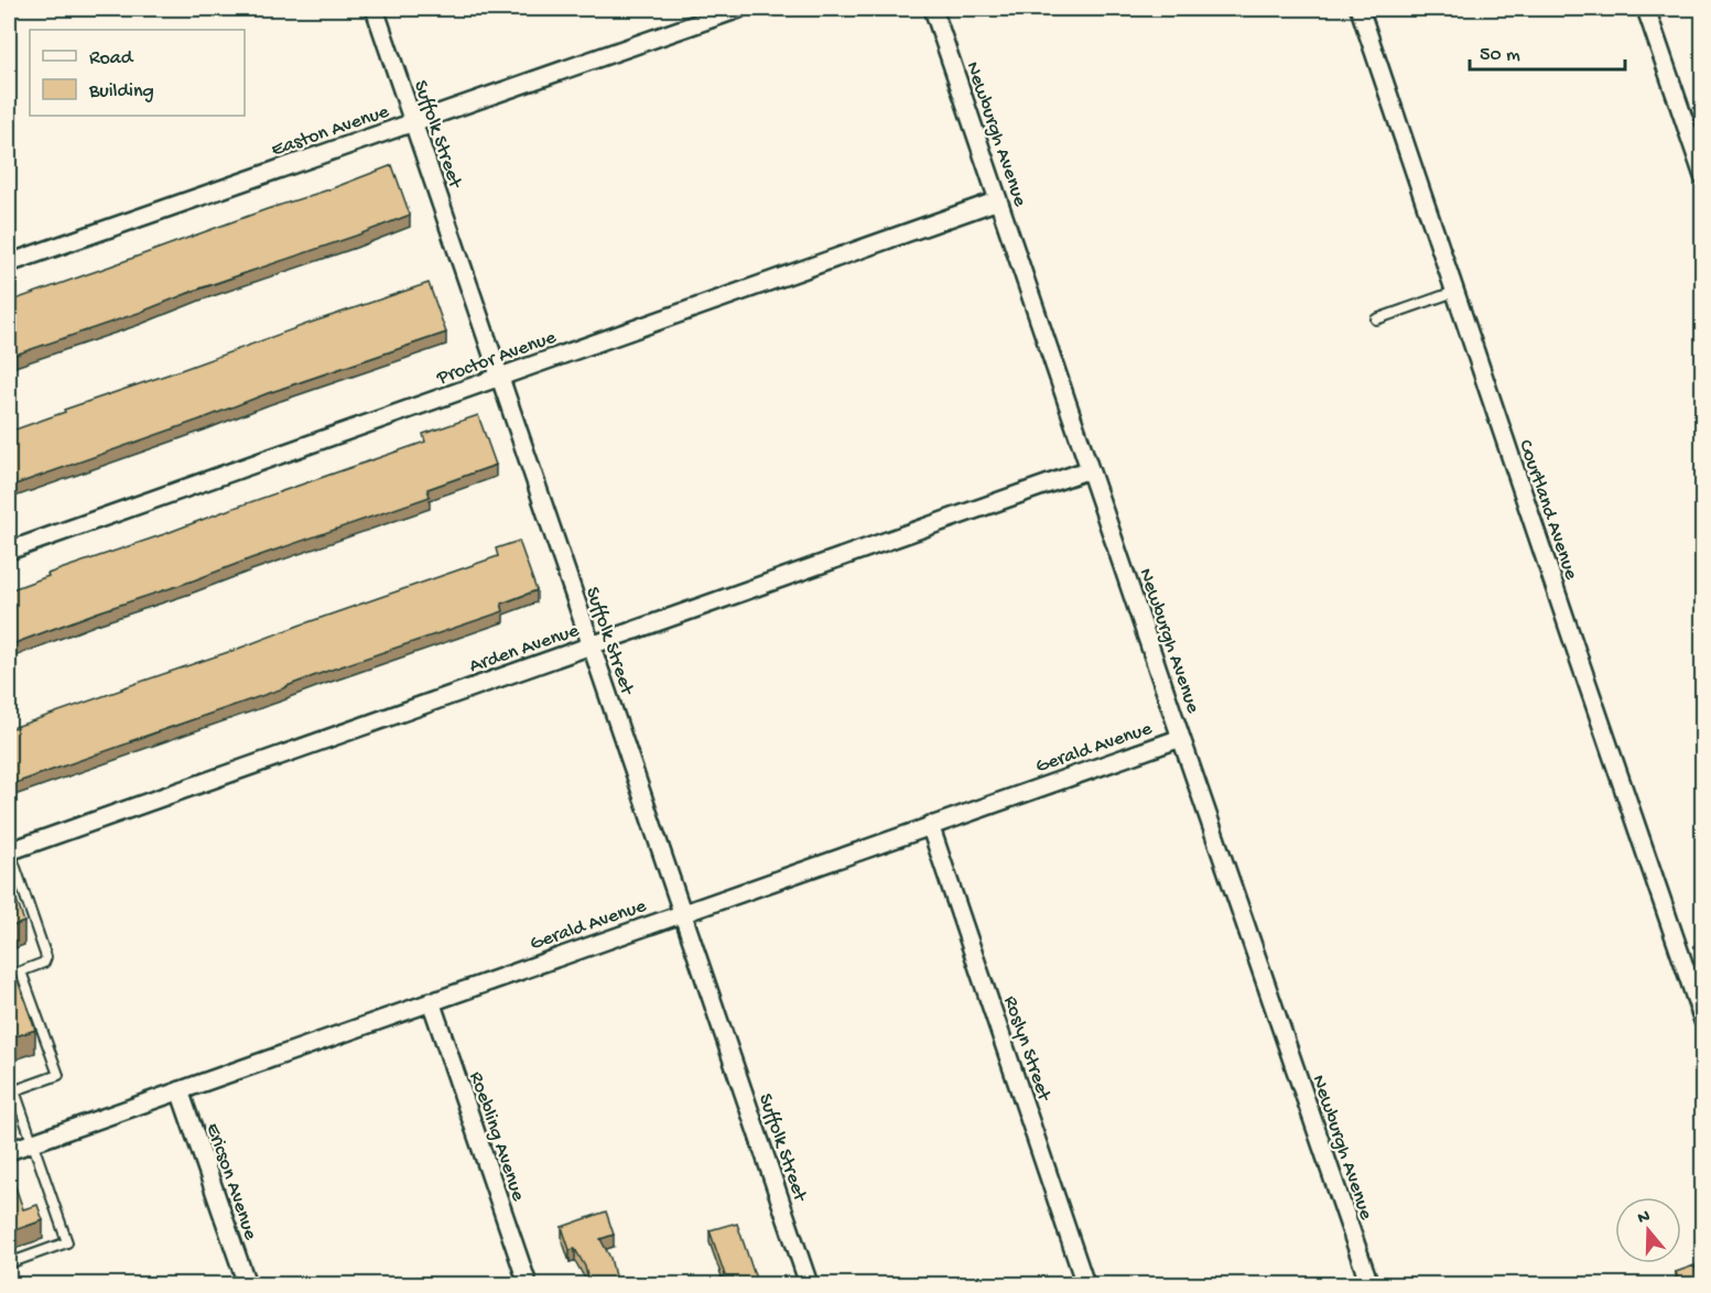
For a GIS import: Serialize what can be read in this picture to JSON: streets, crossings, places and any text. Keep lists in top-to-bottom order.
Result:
{
  "streets": {
    "street": [
      "Easton Avenue",
      "Suffolk Street",
      "Newburgh Avenue",
      "Proctor Avenue",
      "Courtland Avenue",
      "Arden Avenue",
      "Gerald Avenue",
      "Roslyn Street",
      "Roebling Avenue",
      "Ericson Avenue"
    ]
  },
  "crossings": [
    ["Easton Avenue", "Suffolk Street"],
    ["Suffolk Street", "Proctor Avenue"],
    ["Suffolk Street", "Arden Avenue"],
    ["Suffolk Street", "Gerald Avenue"],
    ["Newburgh Avenue", "Proctor Avenue"],
    ["Newburgh Avenue", "Arden Avenue"],
    ["Newburgh Avenue", "Gerald Avenue"],
    ["Gerald Avenue", "Roslyn Street"],
    ["Gerald Avenue", "Roebling Avenue"],
    ["Gerald Avenue", "Ericson Avenue"]
  ],
  "legend": ["Road", "Building"],
  "scale_bar": "50 m",
  "north": "top"
}
